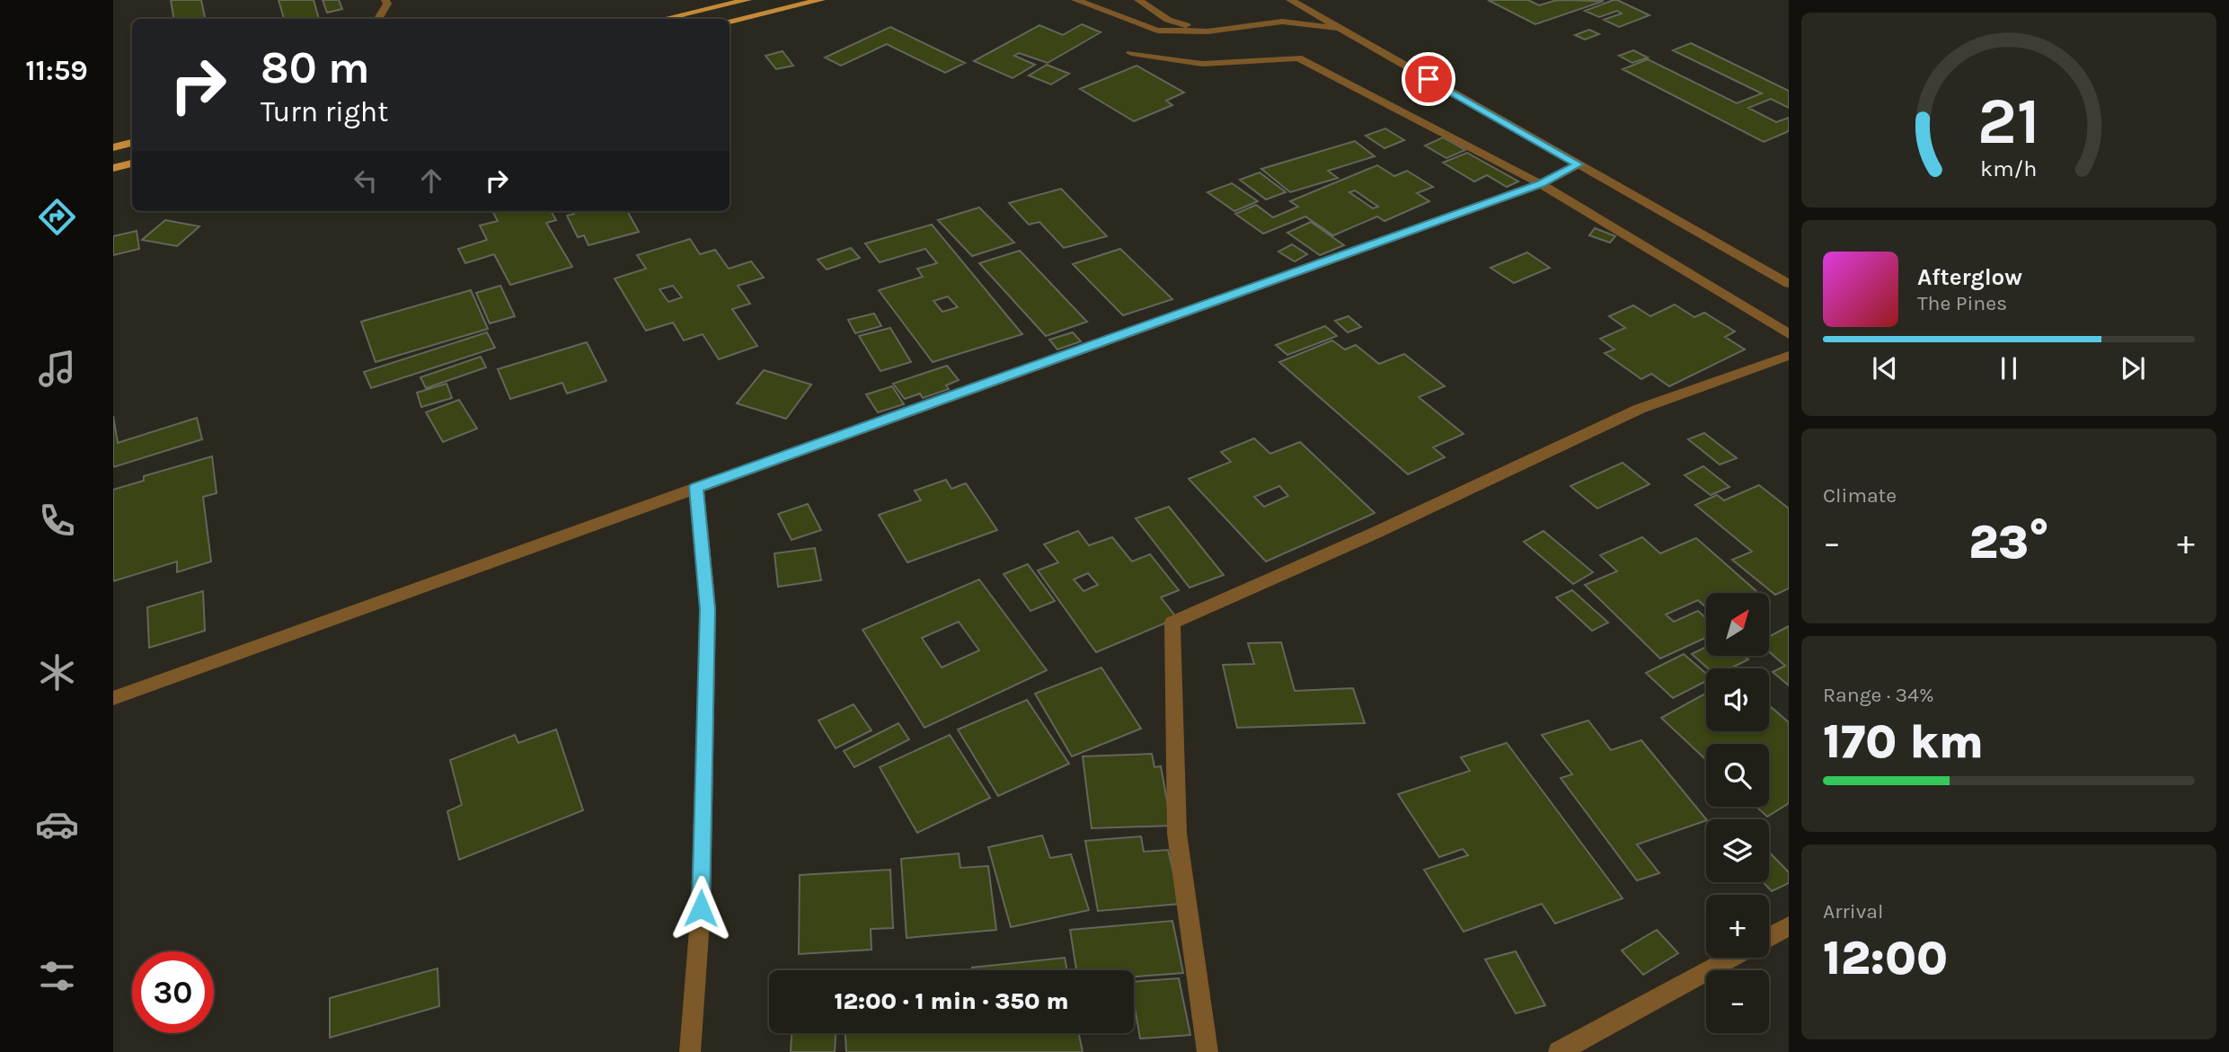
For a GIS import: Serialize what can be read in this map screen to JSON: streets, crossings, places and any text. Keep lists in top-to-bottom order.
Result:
{
  "north": "top right",
  "page": {
    "tabs": "11:59",
    "turn": ["80 m", "Turn right"],
    "song": ["Afterglow", "The Pines"],
    "tile": [
      "Climate",
      ["Range · 34%", "170 km"],
      ["Arrival", "12:00"]
    ],
    "heat": ["−", "23°", "+"],
    "map_buttons": ["+", "−"],
    "limit": "30",
    "trip": "12:00 · 1 min · 350 m",
    "gauge": ["21", "km/h"]
  }
}
